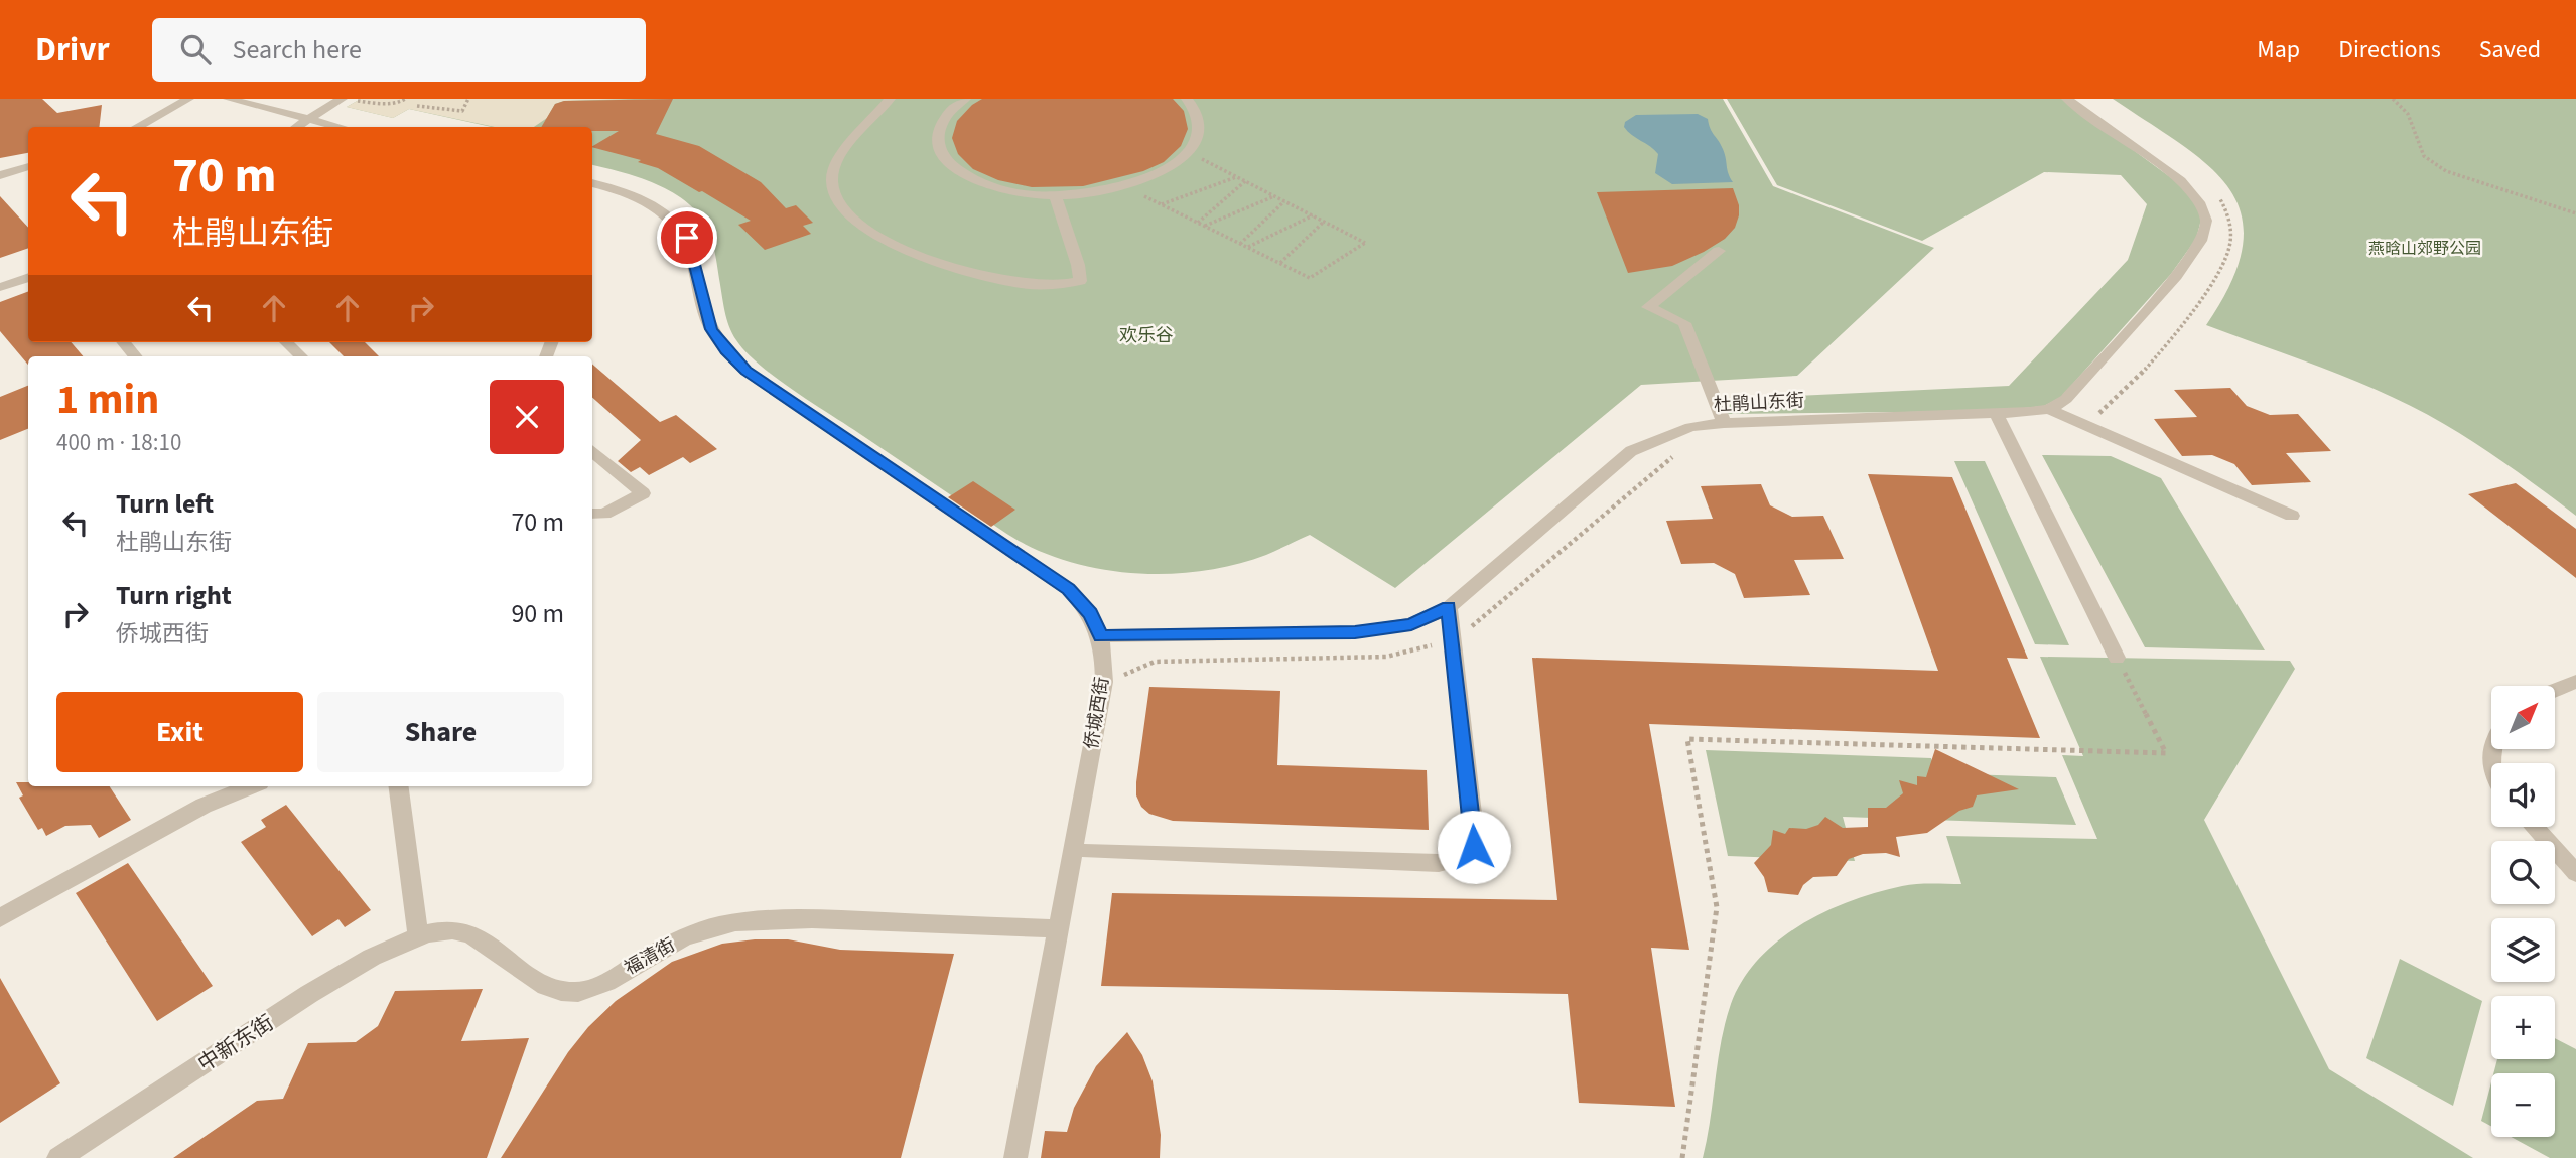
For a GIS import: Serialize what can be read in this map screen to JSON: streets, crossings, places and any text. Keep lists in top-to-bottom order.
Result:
{
  "streets": {
    "street": [
      "杜鹃山东街",
      "侨城西街",
      "福清街",
      "中新东街"
    ]
  },
  "crossings": [
    ["杜鹃山东街", "侨城西街"],
    ["侨城西街", "福清街"],
    ["福清街", "中新东街"]
  ],
  "parks": ["燕晗山郊野公园", "欢乐谷"],
  "north": "top right",
  "page": {
    "header": "Drivr",
    "search": "Search here",
    "nav": ["Map", "Directions", "Saved"],
    "turn": ["70 m", "杜鹃山东街"],
    "heading": ["1 min", "400 m · 18:10"],
    "list": [
      {
        "name": "Turn left",
        "note": "杜鹃山东街",
        "value": "70 m"
      },
      {
        "name": "Turn right",
        "note": "侨城西街",
        "value": "90 m"
      }
    ],
    "buttons": ["Exit", "Share"],
    "map_buttons": ["+", "−"]
  }
}
